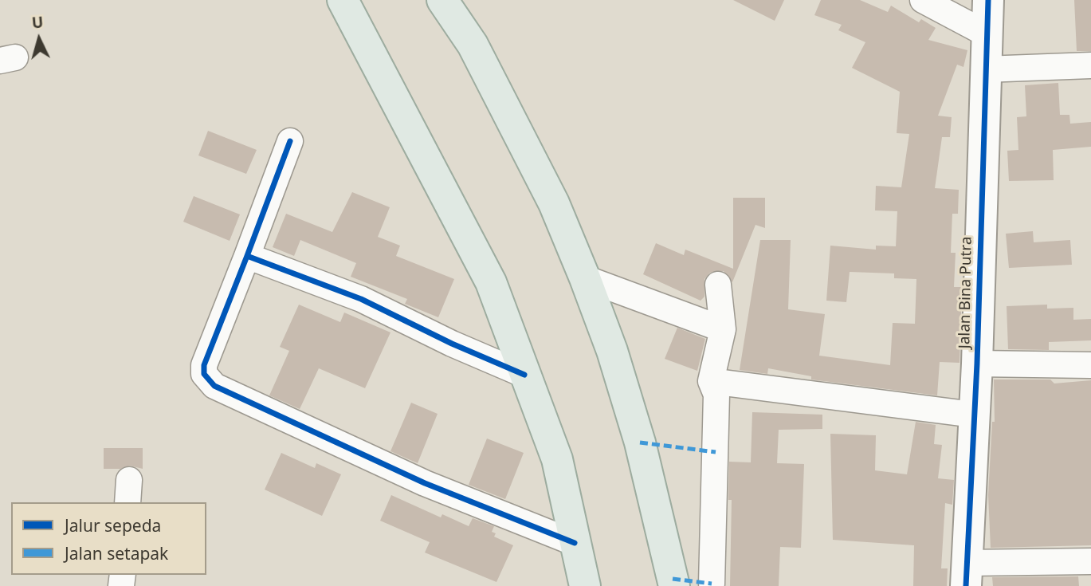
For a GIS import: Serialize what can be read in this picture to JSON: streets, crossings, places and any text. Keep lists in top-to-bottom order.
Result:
{
  "streets": {
    "street": ["Jalan Bina Putra"]
  },
  "legend": ["Jalur sepeda", "Jalan setapak"],
  "north": "top"
}
